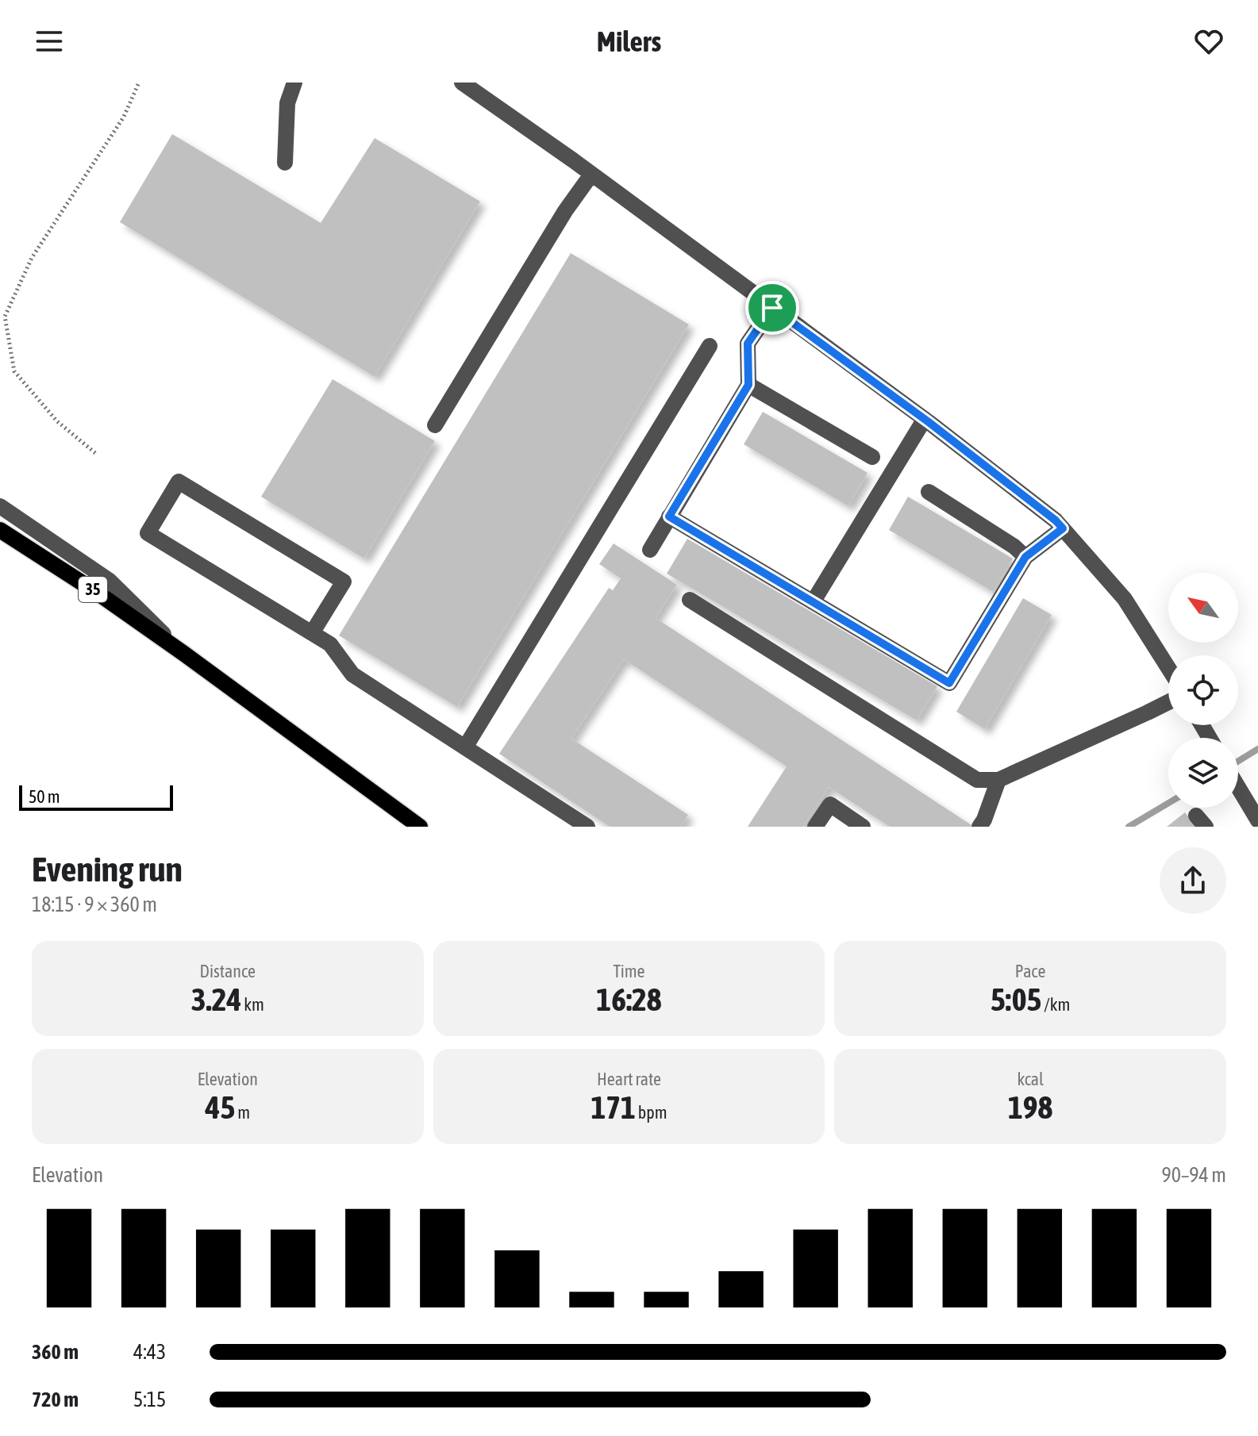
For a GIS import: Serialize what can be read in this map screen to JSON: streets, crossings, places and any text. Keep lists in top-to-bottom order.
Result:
{
  "streets": {
    "main road": ["35"]
  },
  "scale_bar": "50 m",
  "north": "top left",
  "page": {
    "header": "Milers",
    "scale": "50 m",
    "heading": ["Evening run", "18:15 · 9 × 360 m"],
    "stats": [
      ["Distance", "3.24 km"],
      ["Time", "16:28"],
      ["Pace", "5:05 /km"],
      ["Elevation", "45 m"],
      ["Heart rate", "171 bpm"],
      ["kcal", "198"]
    ],
    "chart": ["Elevation", "90–94 m"],
    "list": [
      {
        "name": "360 m",
        "note": "4:43"
      },
      {
        "name": "720 m",
        "note": "5:15"
      }
    ]
  }
}
